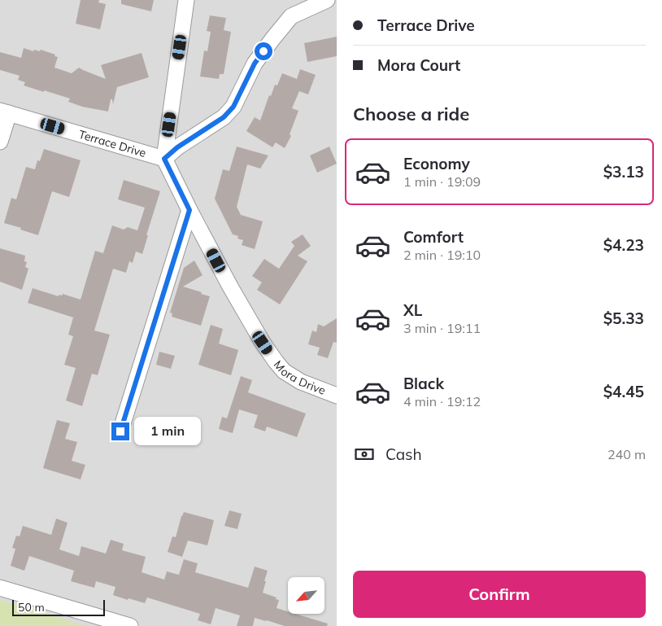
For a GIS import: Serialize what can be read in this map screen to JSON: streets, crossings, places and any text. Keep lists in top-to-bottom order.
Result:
{
  "streets": {
    "street": ["Terrace Drive", "Mora Drive"]
  },
  "crossings": [
    ["Terrace Drive", "Mora Drive"]
  ],
  "scale_bar": "50 m",
  "north": "bottom left",
  "page": {
    "banner": ["Terrace Drive", "Mora Court"],
    "heading": "Choose a ride",
    "list": [
      {
        "name": "Economy",
        "note": "1 min · 19:09",
        "value": "$3.13"
      },
      {
        "name": "Comfort",
        "note": "2 min · 19:10",
        "value": "$4.23"
      },
      {
        "name": "XL",
        "note": "3 min · 19:11",
        "value": "$5.33"
      },
      {
        "name": "Black",
        "note": "4 min · 19:12",
        "value": "$4.45"
      }
    ],
    "bubble": "1 min",
    "pay": ["Cash", "240 m"],
    "buttons": "Confirm",
    "scale": "50 m"
  }
}
